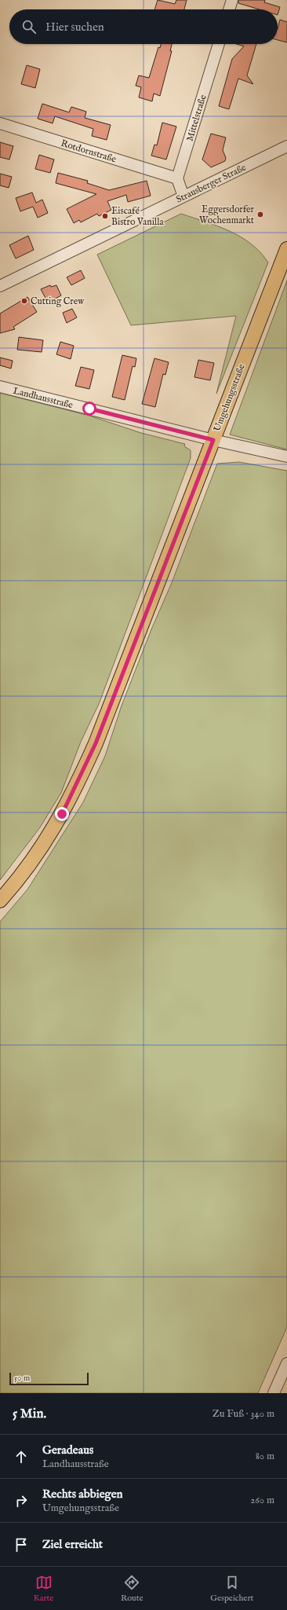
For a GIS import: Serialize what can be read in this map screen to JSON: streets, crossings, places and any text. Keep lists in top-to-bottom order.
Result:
{
  "streets": {
    "main road": ["Umgehungsstraße"],
    "street": [
      "Mittelstraße",
      "Rotdornstraße",
      "Strausberger Straße",
      "Landhausstraße"
    ]
  },
  "crossings": [
    ["Mittelstraße", "Rotdornstraße"],
    ["Landhausstraße", "Umgehungsstraße"]
  ],
  "places": ["Eggersdorfer Wochenmarkt", "Eiscafé Bistro Vanilla", "Cutting Crew"],
  "scale_bar": "50 m",
  "page": {
    "search": "Hier suchen",
    "scale": "50 m",
    "heading": ["5 Min.", "Zu Fuß · 340 m"],
    "list": [
      ["Geradeaus", "Landhausstraße", "80 m"],
      ["Rechts abbiegen", "Umgehungsstraße", "260 m"],
      "Ziel erreicht"
    ],
    "nav": ["Karte", "Route", "Gespeichert"]
  }
}
